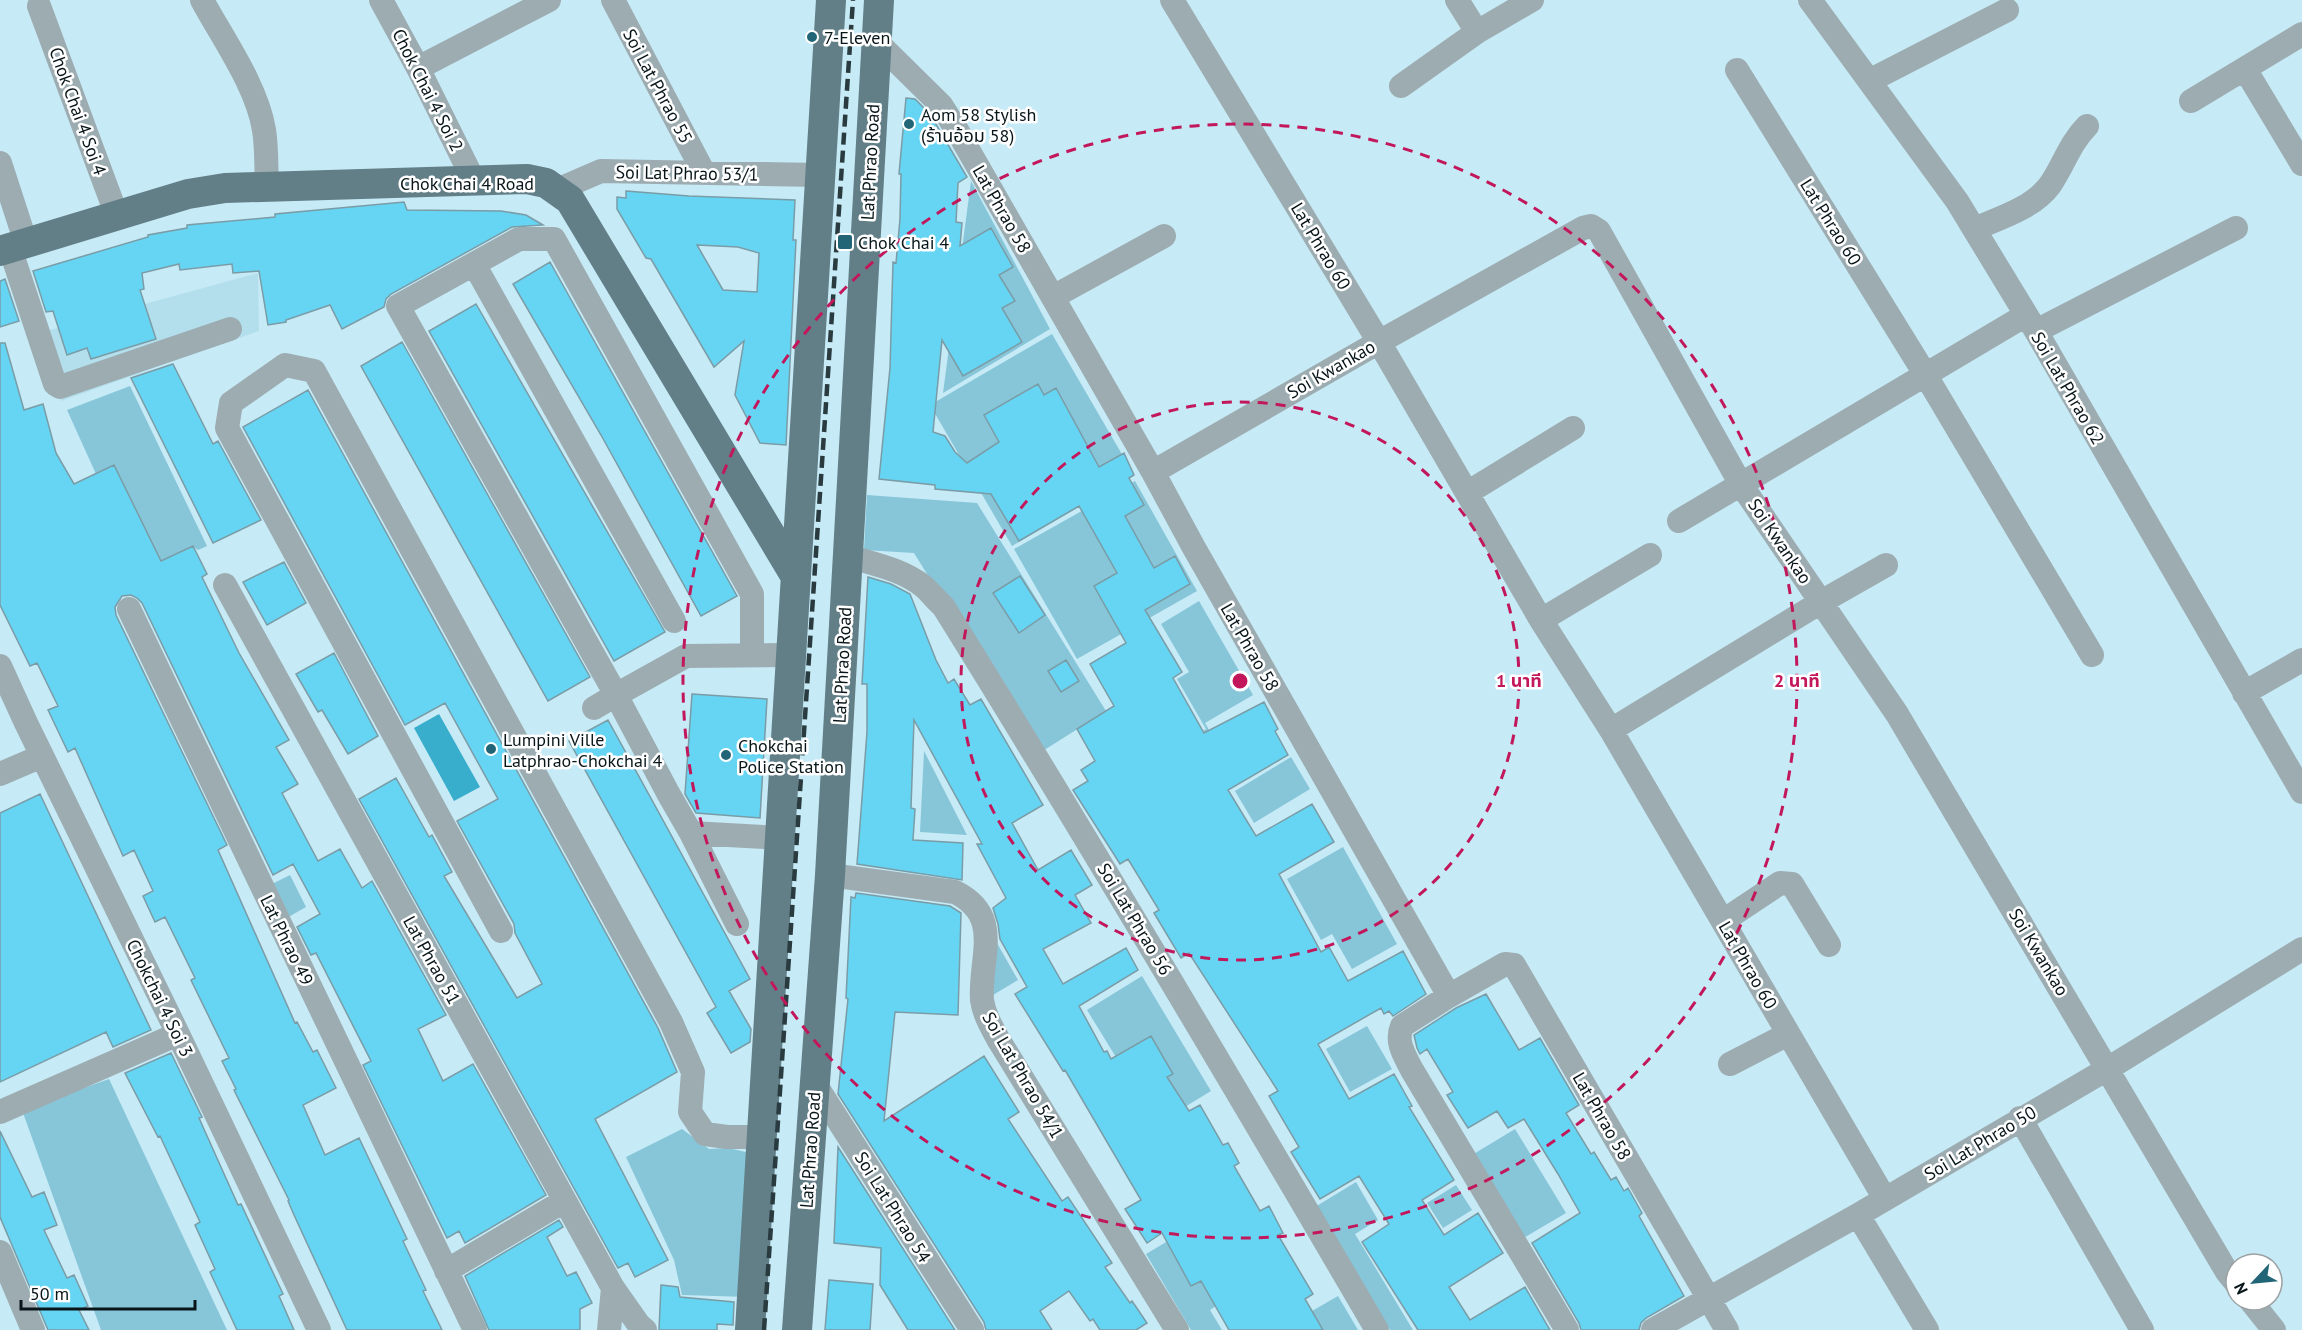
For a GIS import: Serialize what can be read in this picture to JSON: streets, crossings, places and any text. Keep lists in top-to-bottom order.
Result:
{
  "streets": {
    "main road": ["Lat Phrao Road", "Chok Chai 4 Road"],
    "street": [
      "Soi Lat Phrao 55",
      "Chok Chai 4 Soi 2",
      "Chok Chai 4 Soi 4",
      "Soi Lat Phrao 53/1",
      "Lat Phrao 58",
      "Lat Phrao 60",
      "Soi Kwankao",
      "Soi Lat Phrao 62",
      "Soi Lat Phrao 56",
      "Lat Phrao 49",
      "Lat Phrao 51",
      "Chokchai 4 Soi 3",
      "Soi Lat Phrao 54/1",
      "Soi Lat Phrao 50",
      "Soi Lat Phrao 54"
    ]
  },
  "crossings": [
    ["Soi Lat Phrao 55", "Soi Lat Phrao 53/1"],
    ["Chok Chai 4 Soi 2", "Chok Chai 4 Road"],
    ["Chok Chai 4 Soi 4", "Chok Chai 4 Road"],
    ["Lat Phrao Road", "Lat Phrao 58"],
    ["Lat Phrao Road", "Soi Lat Phrao 56"],
    ["Lat Phrao Road", "Soi Lat Phrao 54/1"],
    ["Lat Phrao Road", "Soi Lat Phrao 54"],
    ["Soi Lat Phrao 53/1", "Chok Chai 4 Road"],
    ["Lat Phrao 58", "Soi Kwankao"],
    ["Lat Phrao 58", "Soi Lat Phrao 50"],
    ["Lat Phrao 60", "Soi Kwankao"],
    ["Lat Phrao 60", "Soi Lat Phrao 50"],
    ["Soi Kwankao", "Soi Lat Phrao 50"]
  ],
  "places": {
    "other": [
      "7-Eleven",
      "Aom 58 Stylish (ร้านอ้อม 58)",
      "Lumpini Ville Latphrao-Chokchai 4",
      "Chokchai Police Station"
    ],
    "transit": ["Chok Chai 4"]
  },
  "scale_bar": "50 m",
  "north": "bottom left",
  "rings": ["1 นาที", "2 นาที"]
}
